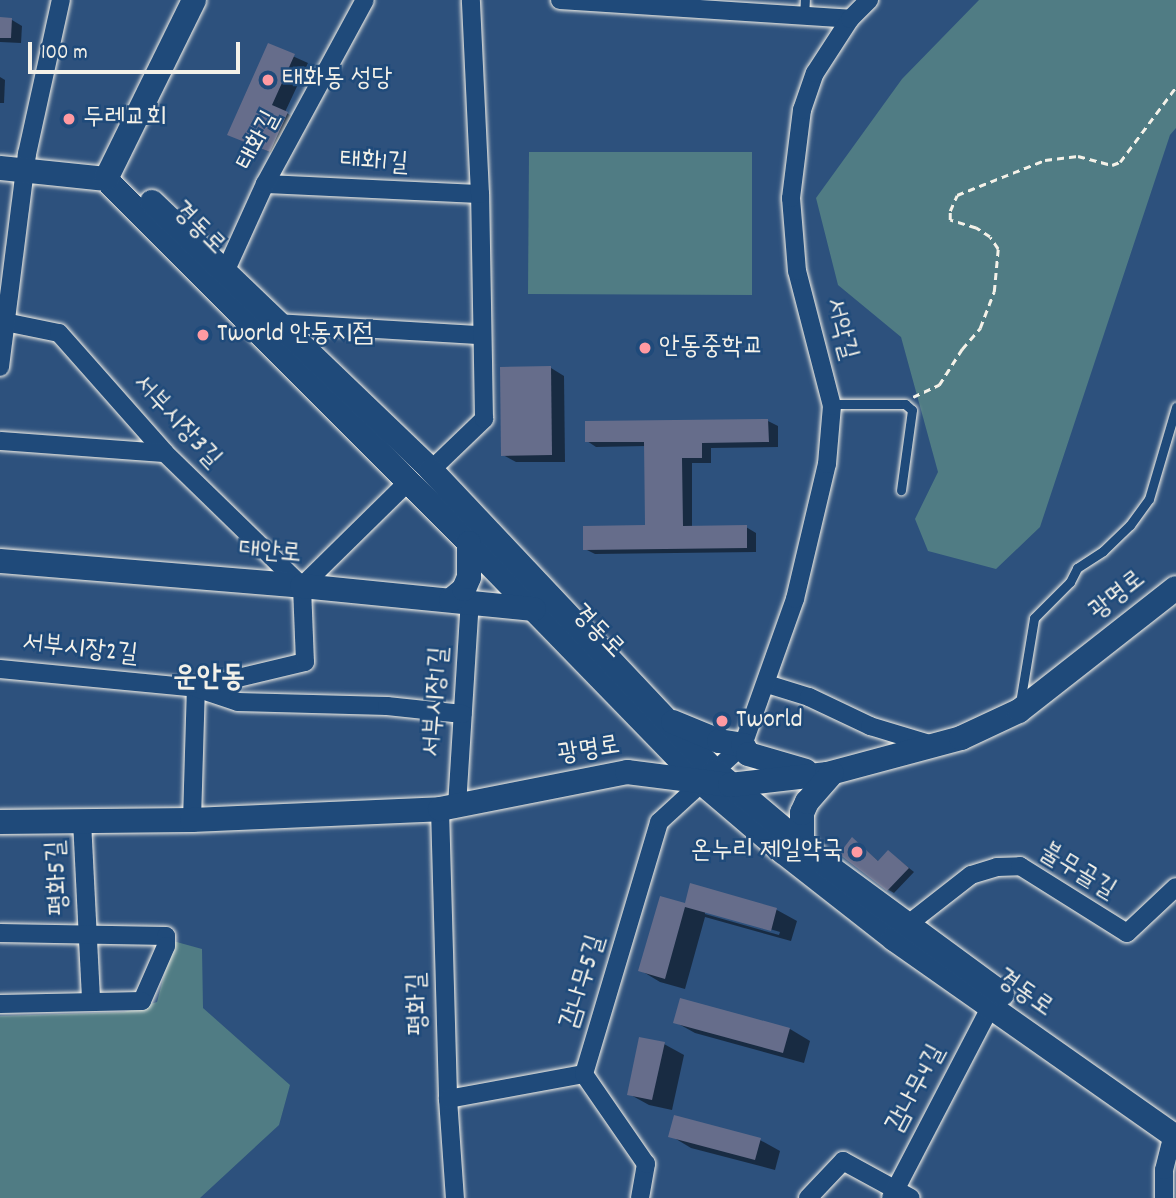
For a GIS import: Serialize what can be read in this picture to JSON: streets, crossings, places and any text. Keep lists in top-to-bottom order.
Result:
{
  "streets": {
    "street": [
      "태화길",
      "태화1길",
      "경동로",
      "서악길",
      "서부시장3길",
      "대안로",
      "광명로",
      "서부시장2길",
      "서부시장1길",
      "불무골길",
      "평화5길",
      "감나무5길",
      "평화길",
      "감나무4길"
    ]
  },
  "crossings": [
    ["태화길", "태화1길"],
    ["태화길", "경동로"],
    ["경동로", "서악길"],
    ["경동로", "대안로"],
    ["경동로", "광명로"],
    ["경동로", "불무골길"],
    ["경동로", "감나무5길"],
    ["경동로", "감나무4길"],
    ["서악길", "광명로"],
    ["서악길", "감나무5길"],
    ["서부시장3길", "대안로"],
    ["서부시장3길", "서부시장2길"],
    ["대안로", "서부시장2길"],
    ["대안로", "서부시장1길"],
    ["광명로", "서부시장1길"],
    ["광명로", "평화5길"],
    ["광명로", "감나무5길"],
    ["광명로", "평화길"],
    ["서부시장1길", "평화길"]
  ],
  "districts": ["운안동"],
  "places": [
    "태화동 성당",
    "두레교회",
    "Tworld 안동지점",
    "안동중학교",
    "Tworld",
    "온누리 제일약국"
  ],
  "scale_bar": "100 m"
}
